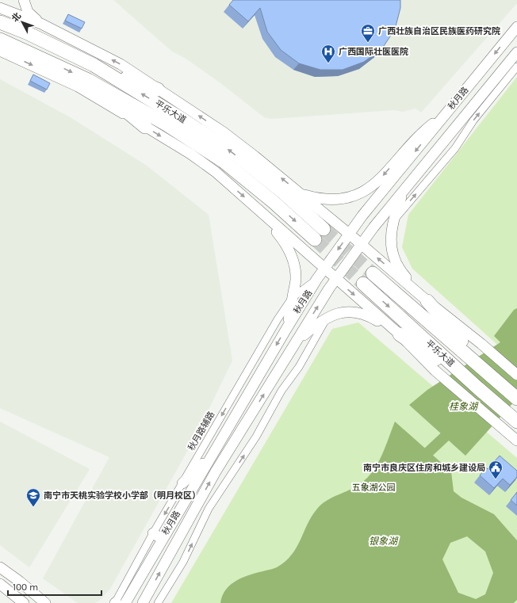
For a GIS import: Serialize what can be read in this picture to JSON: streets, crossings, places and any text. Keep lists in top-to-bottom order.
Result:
{
  "streets": {
    "highway": ["平乐大道"],
    "main road": ["秋月路"],
    "street": ["秋月路辅路"]
  },
  "crossings": [
    ["秋月路", "秋月路辅路"]
  ],
  "water": ["桂象湖", "银象湖"],
  "parks": ["五象湖公园"],
  "places": {
    "office": ["广西壮族自治区民族医药研究院"],
    "hospital": ["广西国际壮医医院"],
    "public building": ["南宁市良庆区住房和城乡建设局"],
    "school or university": ["南宁市天桃实验学校小学部（明月校区）"]
  },
  "scale_bar": "100 m",
  "north": "top left"
}
